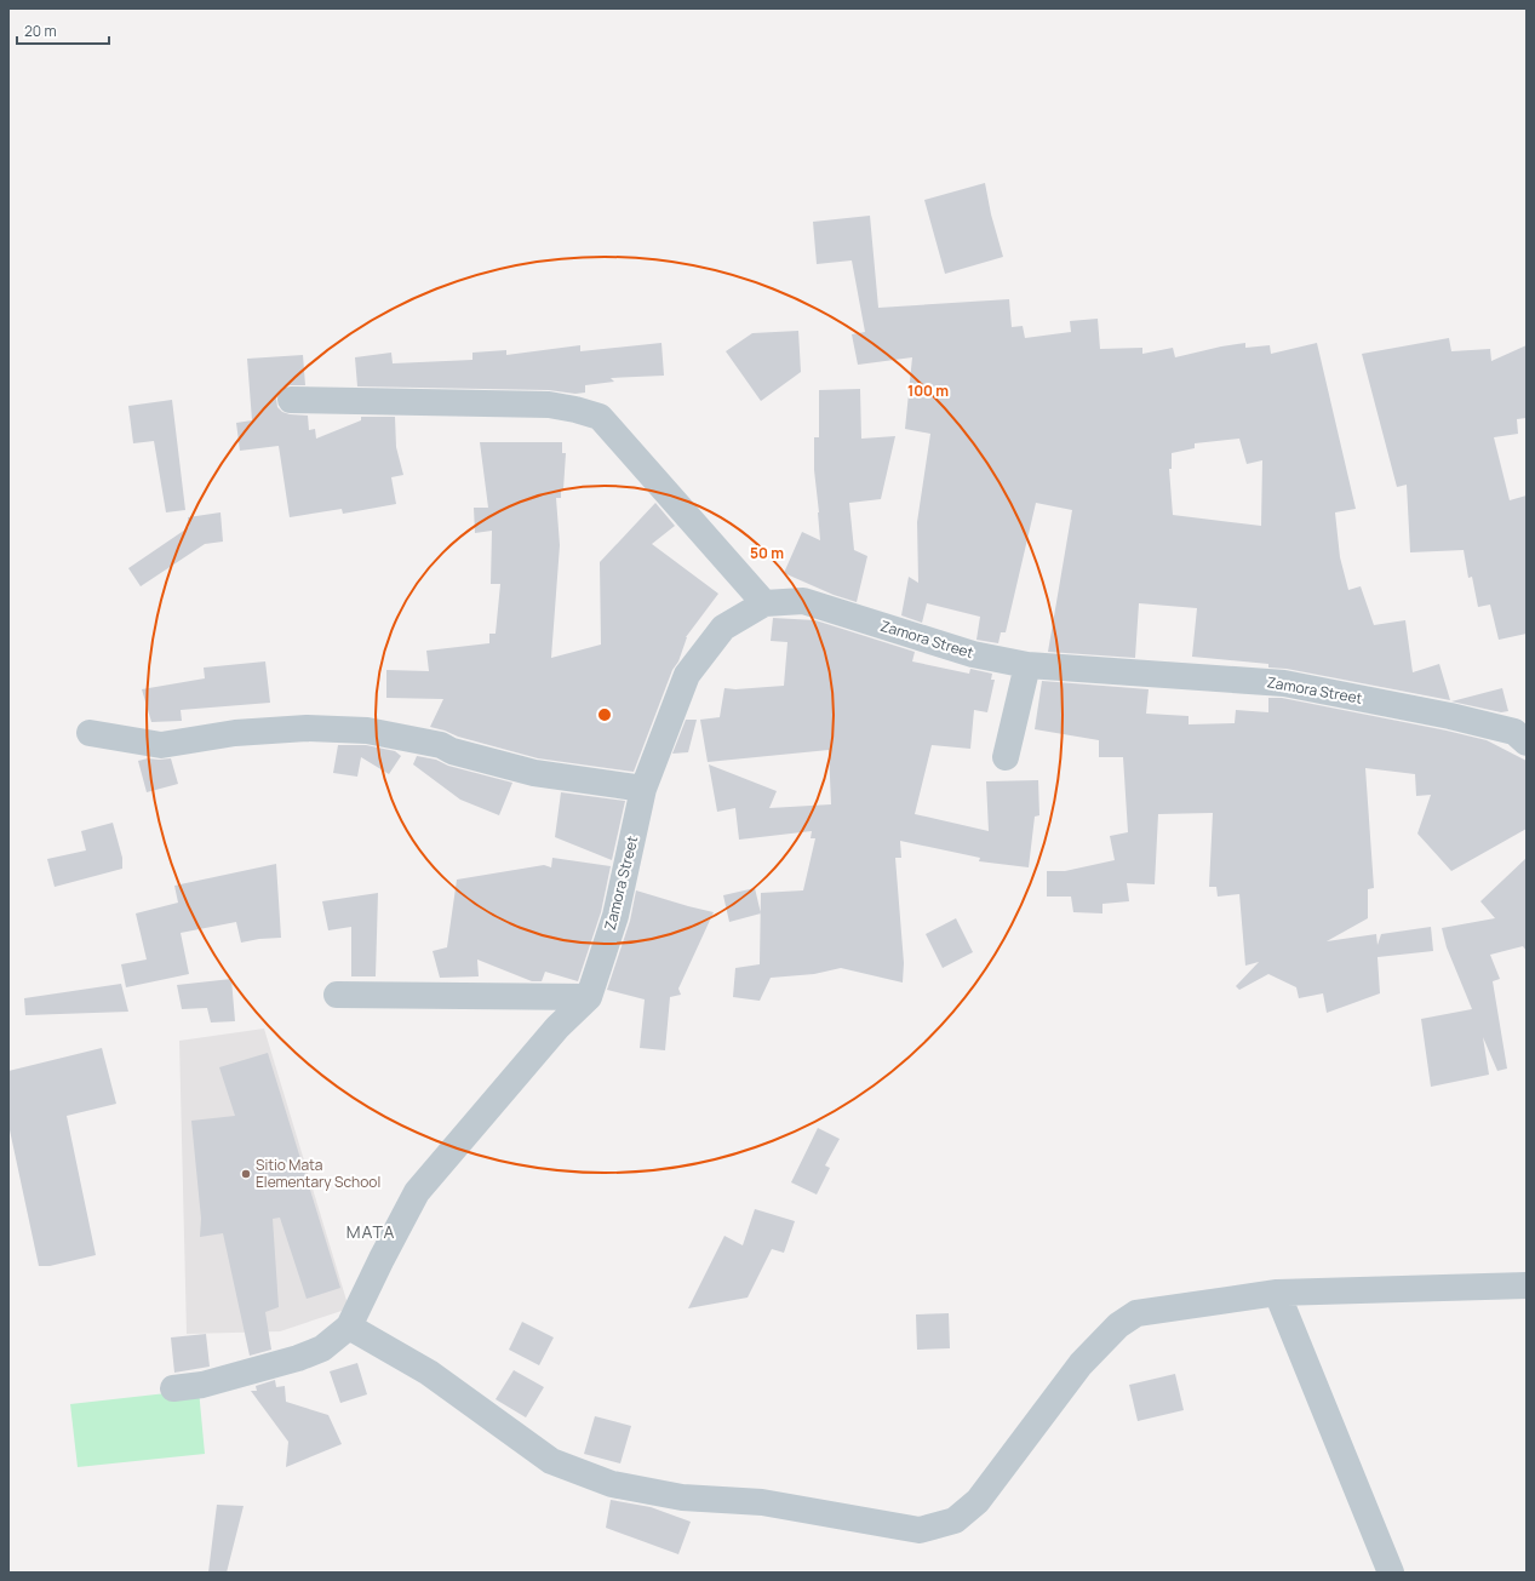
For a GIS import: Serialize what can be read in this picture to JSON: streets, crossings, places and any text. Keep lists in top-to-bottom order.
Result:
{
  "streets": {
    "street": ["Zamora Street"]
  },
  "districts": ["MATA"],
  "places": ["Sitio Mata Elementary School"],
  "scale_bar": "20 m",
  "rings": ["100 m", "50 m"]
}
